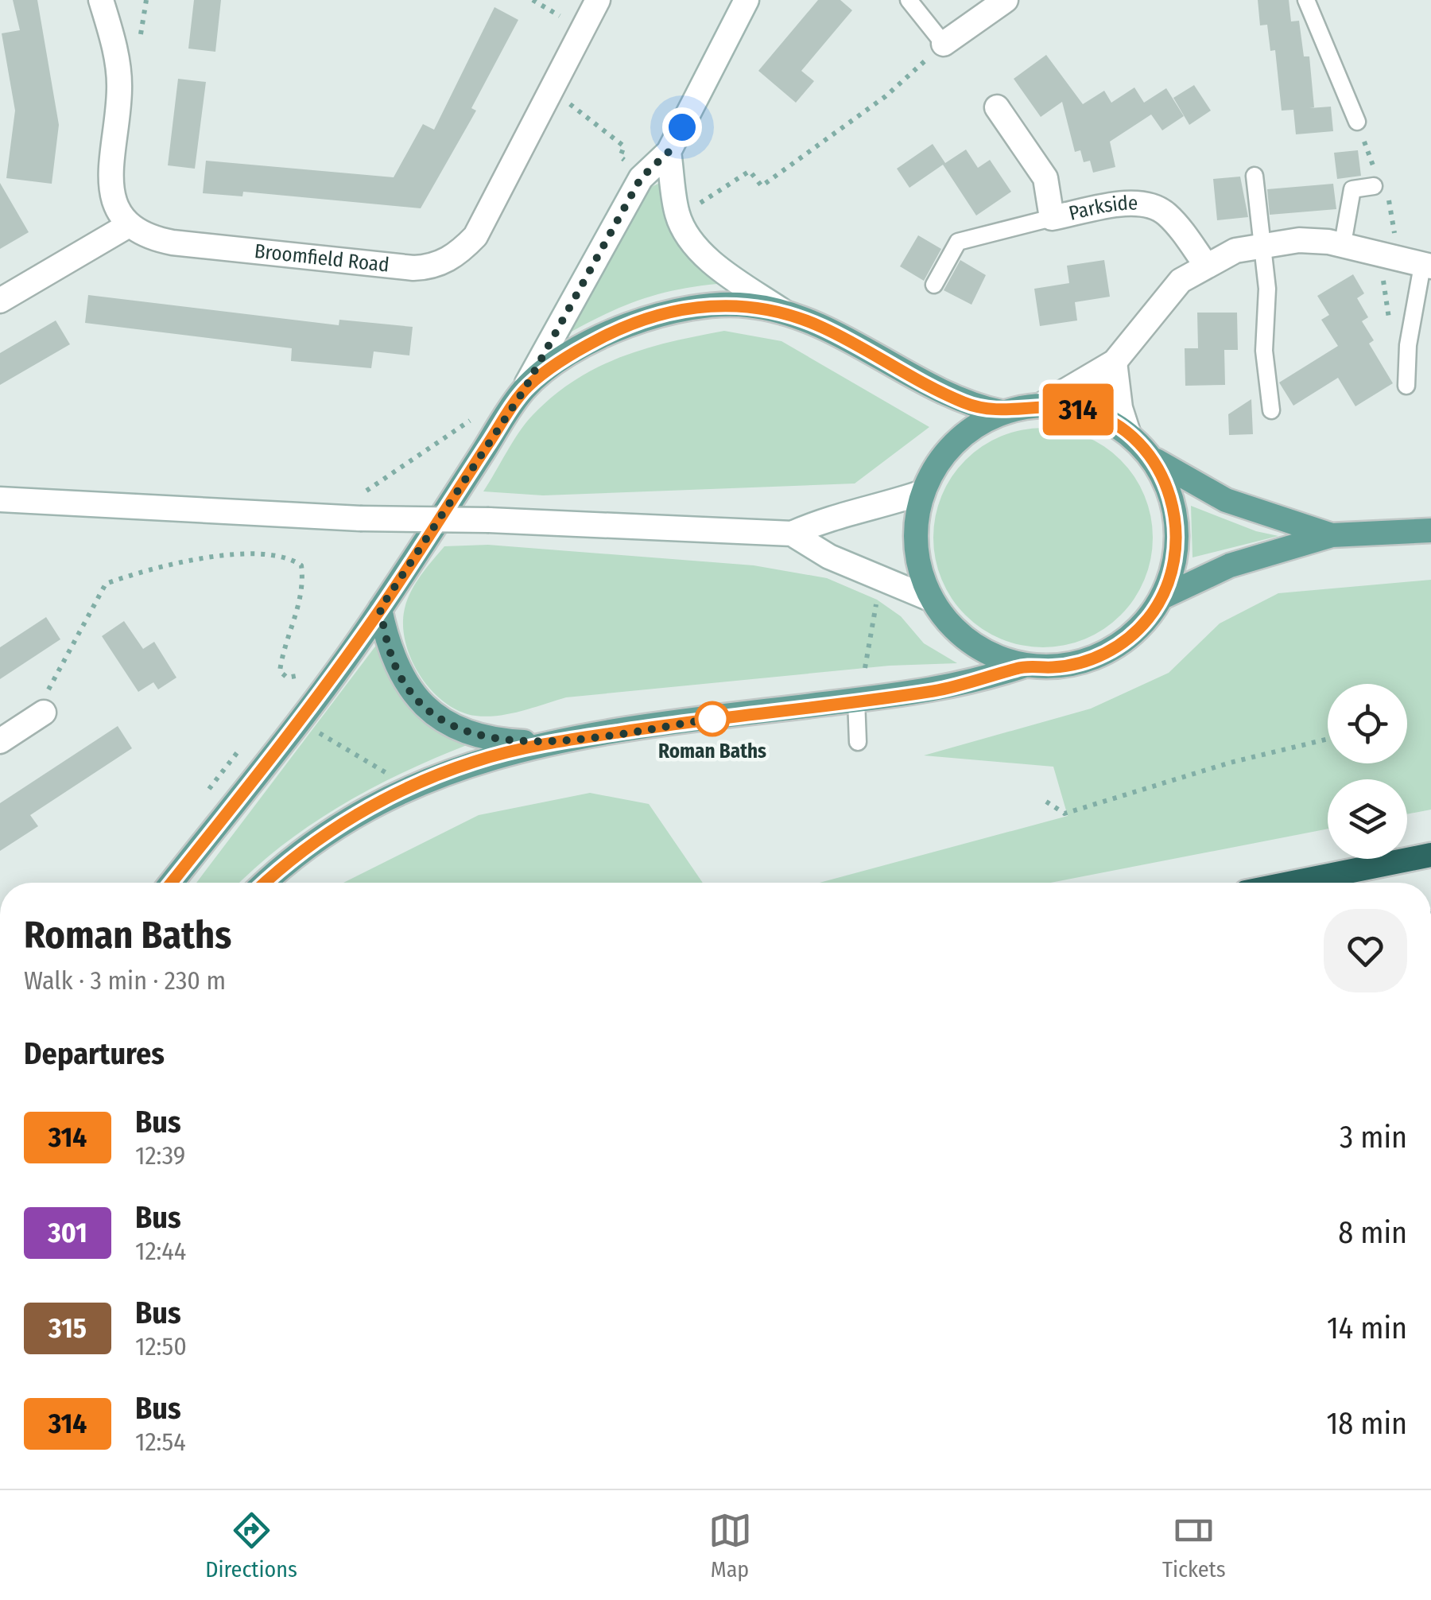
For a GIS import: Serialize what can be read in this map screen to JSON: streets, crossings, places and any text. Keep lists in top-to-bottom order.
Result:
{
  "streets": {
    "street": ["Parkside", "Broomfield Road"]
  },
  "places": ["Roman Baths"],
  "lines": ["bus line 314"],
  "page": {
    "on_map": "314",
    "heading": [
      ["Roman Baths", "Walk · 3 min · 230 m"],
      "Departures"
    ],
    "list": [
      {
        "mark": "314",
        "name": "Bus",
        "note": "12:39",
        "value": "3 min"
      },
      {
        "mark": "301",
        "name": "Bus",
        "note": "12:44",
        "value": "8 min"
      },
      {
        "mark": "315",
        "name": "Bus",
        "note": "12:50",
        "value": "14 min"
      },
      {
        "mark": "314",
        "name": "Bus",
        "note": "12:54",
        "value": "18 min"
      }
    ],
    "tabs": ["Directions", "Map", "Tickets"]
  }
}
